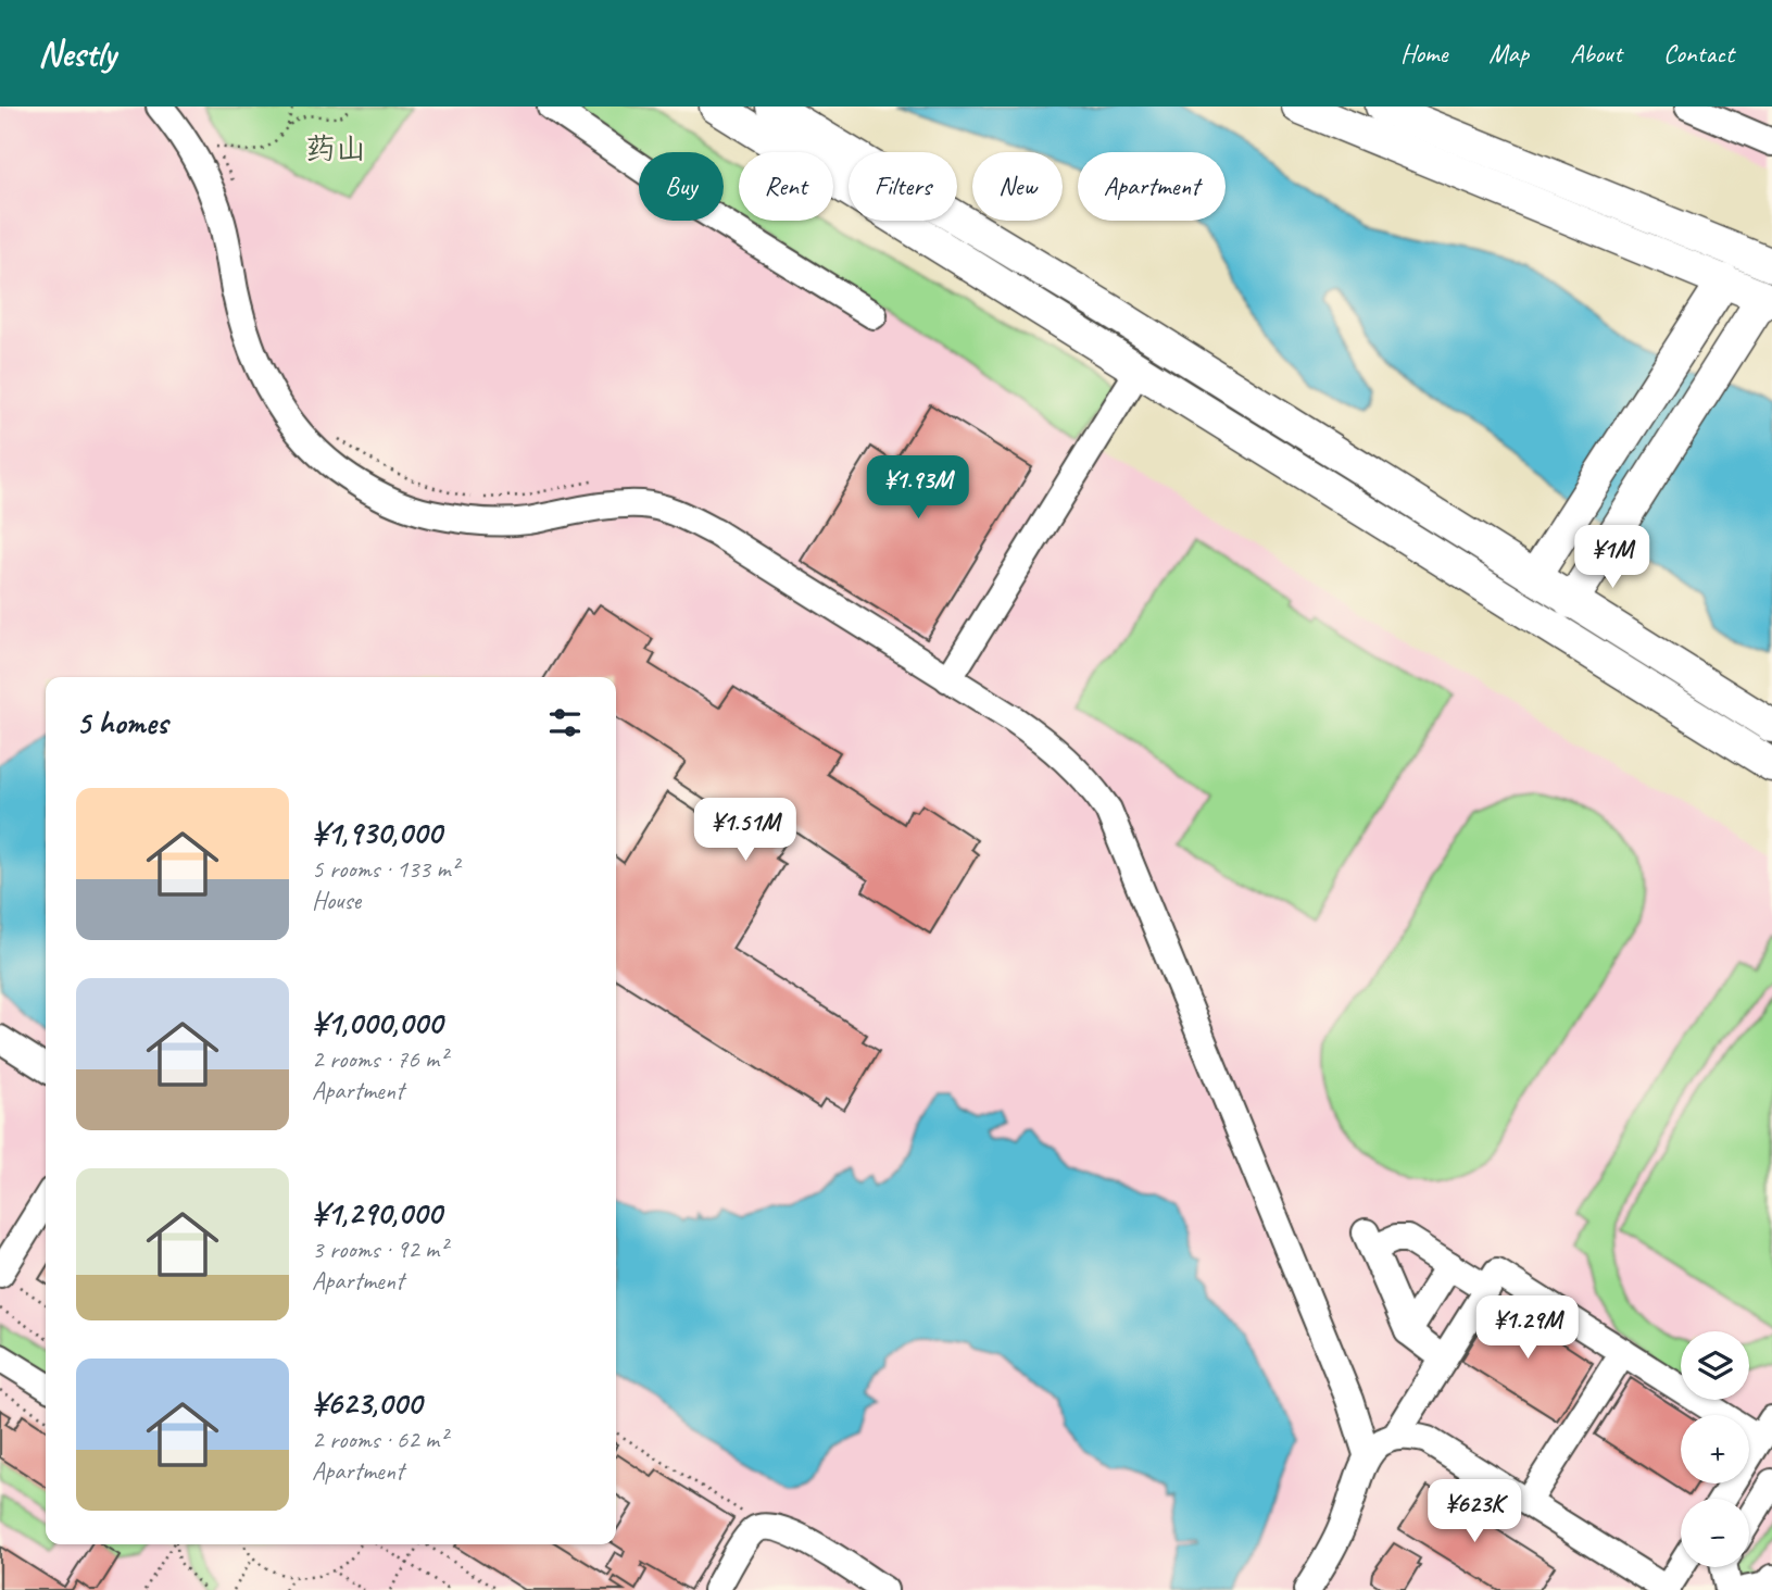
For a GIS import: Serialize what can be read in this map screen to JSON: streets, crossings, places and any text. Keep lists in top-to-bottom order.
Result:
{
  "parks": ["药山"],
  "page": {
    "header": "Nestly",
    "nav": [
      "Home",
      "Map",
      "About",
      "Contact"
    ],
    "chip": [
      "Buy",
      "Rent",
      "Filters",
      "New",
      "Apartment"
    ],
    "price": [
      "¥1.93M",
      "¥1M",
      "¥1.51M",
      "¥1.29M",
      "¥623K"
    ],
    "heading": "5 homes",
    "list": [
      {
        "name": "¥1,930,000",
        "note": "5 rooms · 133 m² · House"
      },
      {
        "name": "¥1,000,000",
        "note": "2 rooms · 76 m² · Apartment"
      },
      {
        "name": "¥1,290,000",
        "note": "3 rooms · 92 m² · Apartment"
      },
      {
        "name": "¥623,000",
        "note": "2 rooms · 62 m² · Apartment"
      }
    ],
    "map_buttons": ["+", "−"]
  }
}
